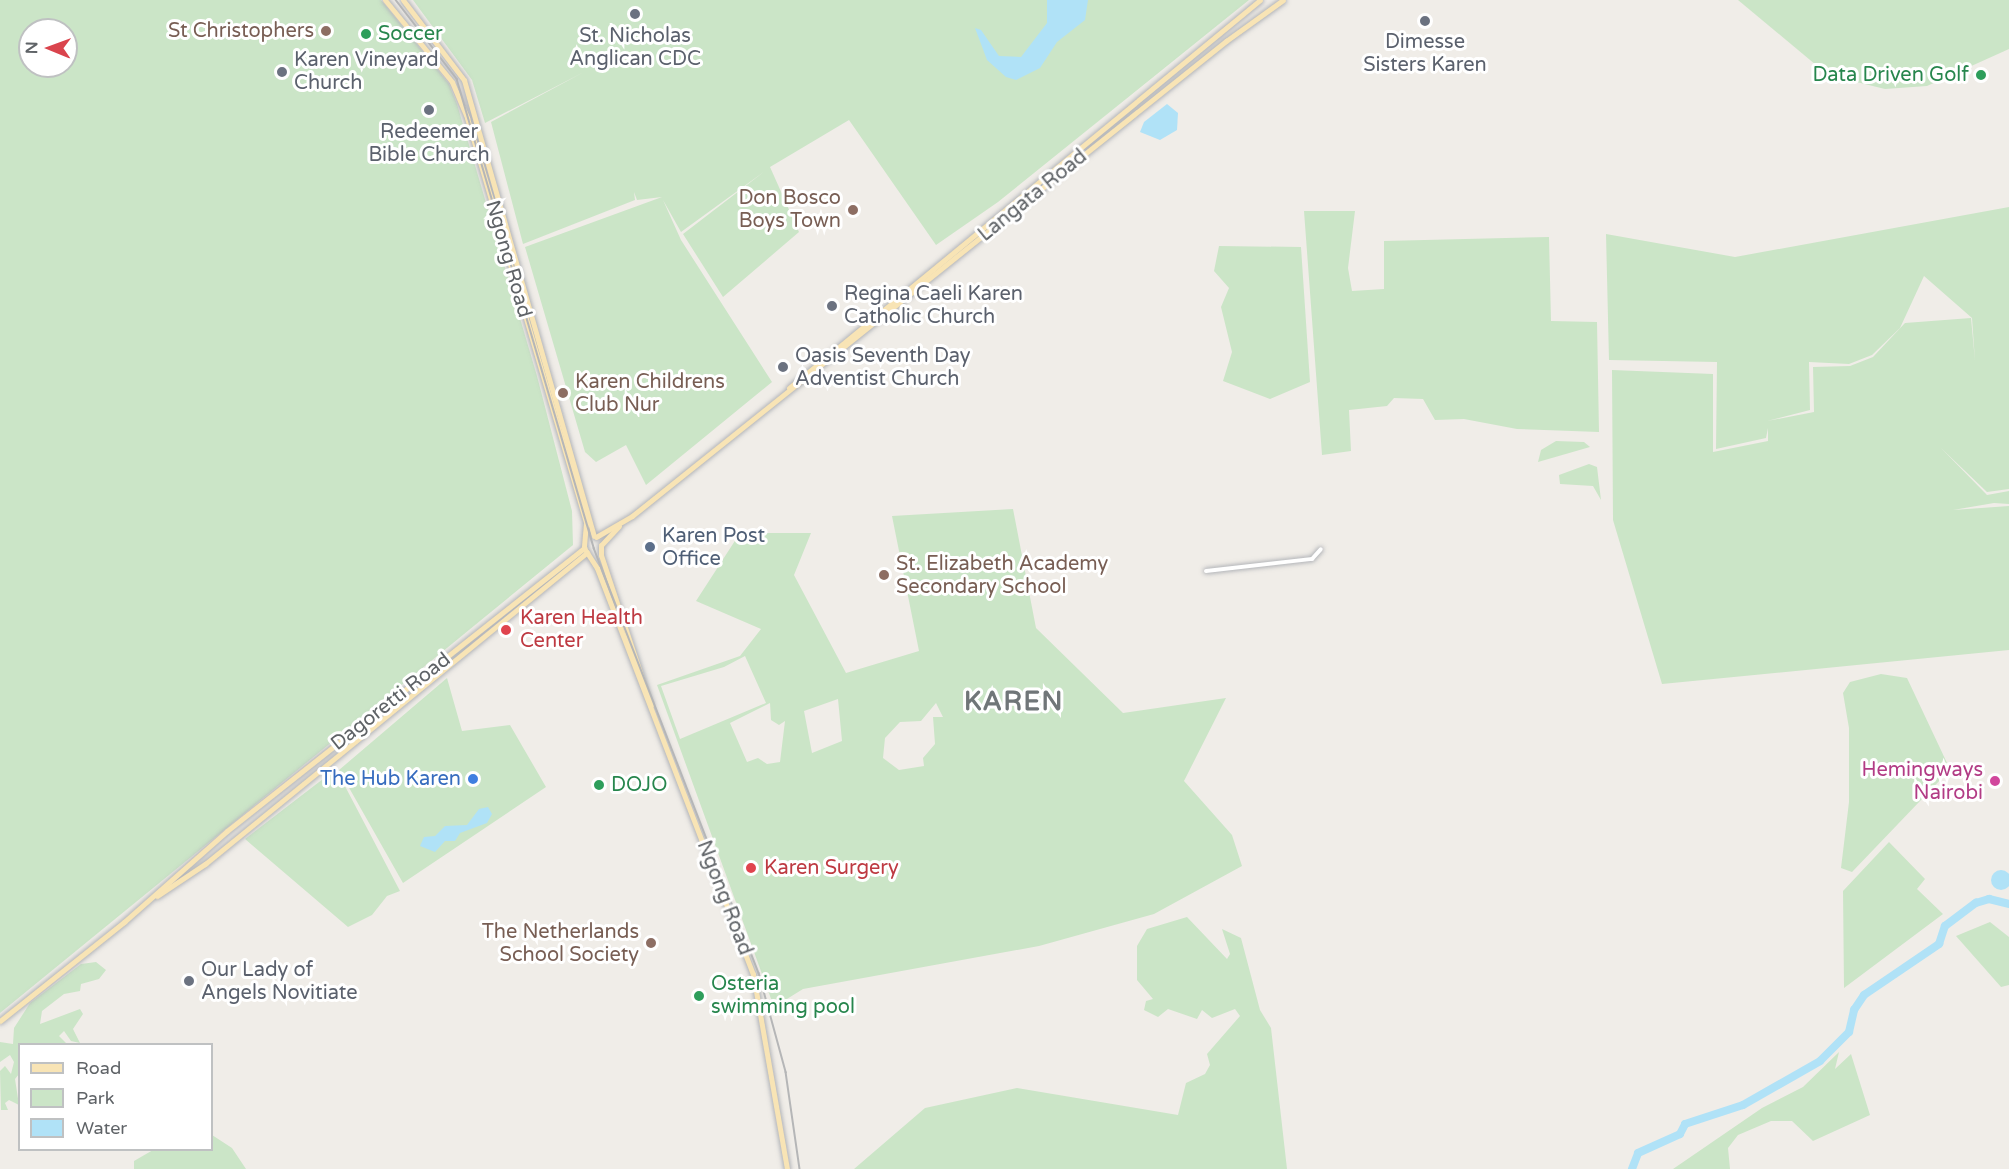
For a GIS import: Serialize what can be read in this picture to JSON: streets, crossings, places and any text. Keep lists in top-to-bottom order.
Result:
{
  "streets": {
    "main road": ["Langata Road", "Ngong Road", "Dagoretti Road"]
  },
  "crossings": [
    ["Ngong Road", "Dagoretti Road"]
  ],
  "districts": ["KAREN"],
  "places": [
    "St. Nicholas Anglican CDC",
    "Dimesse Sisters Karen",
    "St Christophers",
    "Soccer",
    "Karen Vineyard Church",
    "Data Driven Golf",
    "Redeemer Bible Church",
    "Don Bosco Boys Town",
    "Regina Caeli Karen Catholic Church",
    "Oasis Seventh Day Adventist Church",
    "Karen Childrens Club Nur",
    "Karen Post Office",
    "St. Elizabeth Academy Secondary School",
    "Karen Health Center",
    "The Hub Karen",
    "Hemingways Nairobi",
    "DOJO",
    "Karen Surgery",
    "The Netherlands School Society",
    "Our Lady of Angels Novitiate",
    "Osteria swimming pool"
  ],
  "legend": ["Road", "Park", "Water"],
  "north": "left"
}
